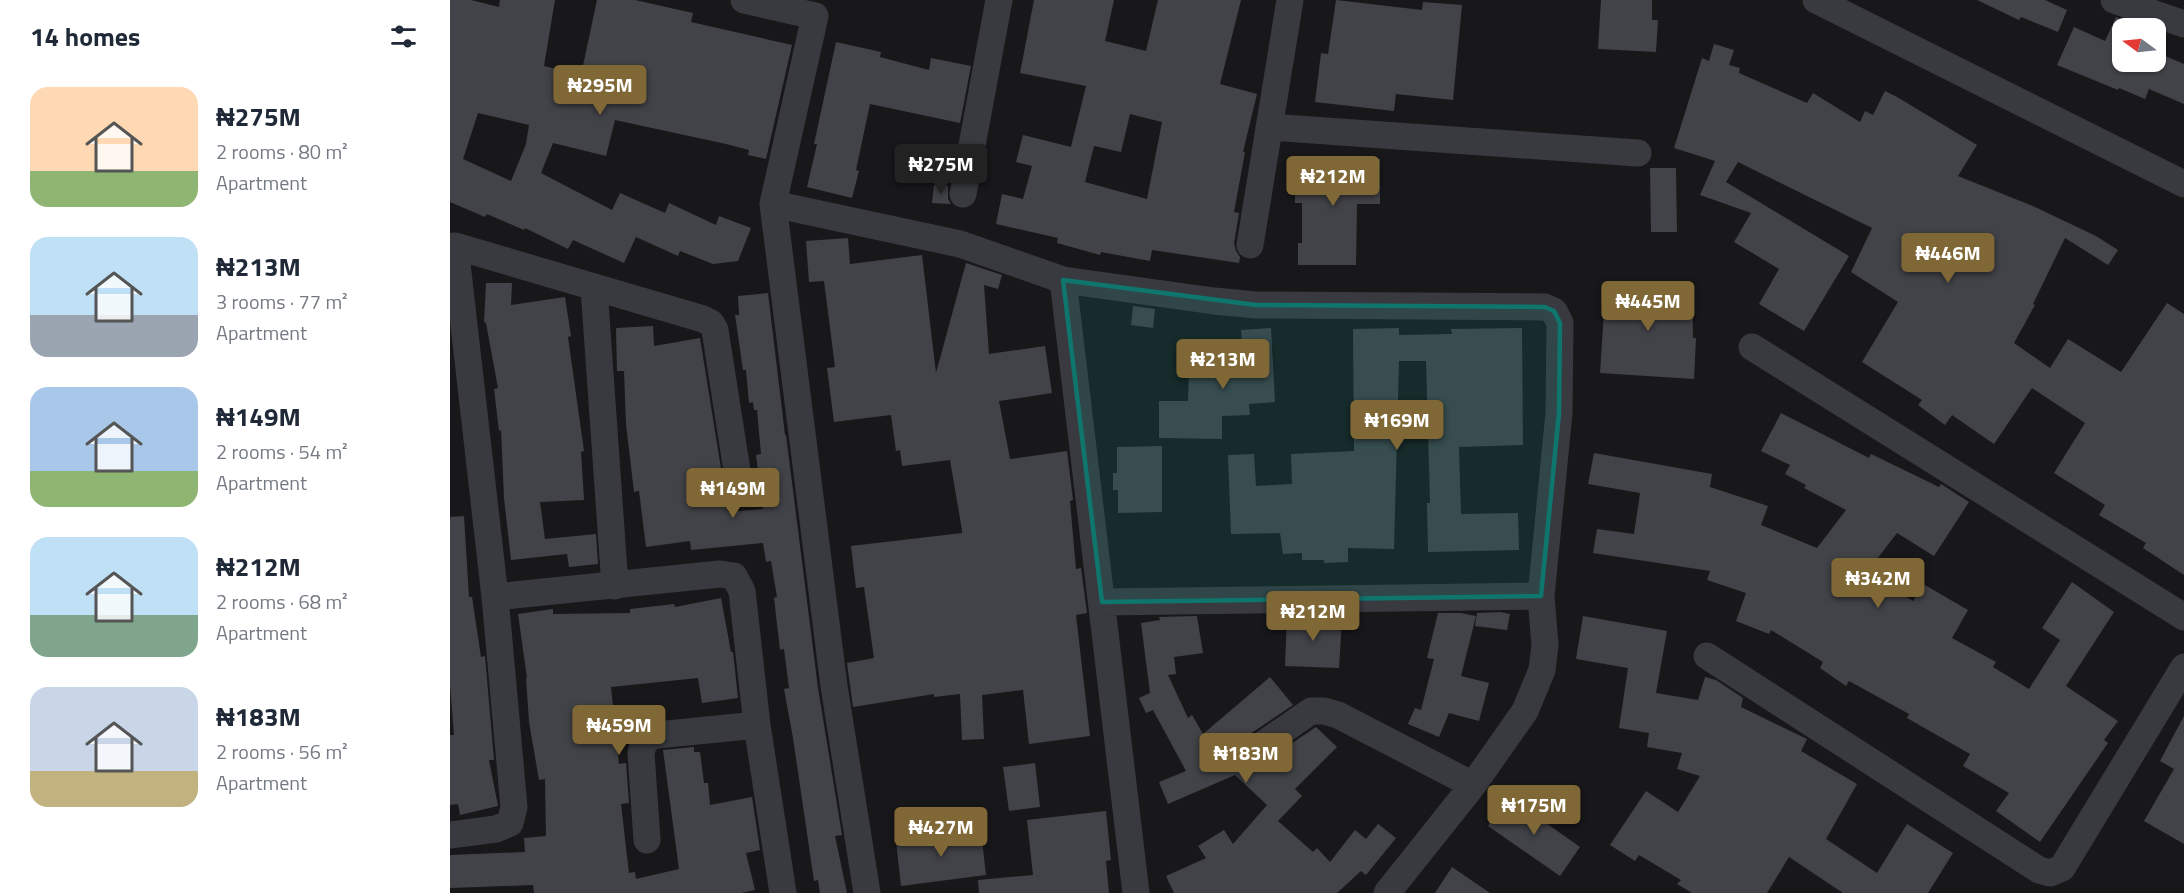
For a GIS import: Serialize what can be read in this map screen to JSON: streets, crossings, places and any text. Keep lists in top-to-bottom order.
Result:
{
  "north": "left",
  "page": {
    "heading": "14 homes",
    "price": [
      "₦295M",
      "₦275M",
      "₦212M",
      "₦446M",
      "₦445M",
      "₦213M",
      "₦169M",
      "₦149M",
      "₦342M",
      "₦212M",
      "₦459M",
      "₦183M",
      "₦175M",
      "₦427M"
    ],
    "list": [
      {
        "name": "₦275M",
        "note": "2 rooms · 80 m² · Apartment"
      },
      {
        "name": "₦213M",
        "note": "3 rooms · 77 m² · Apartment"
      },
      {
        "name": "₦149M",
        "note": "2 rooms · 54 m² · Apartment"
      },
      {
        "name": "₦212M",
        "note": "2 rooms · 68 m² · Apartment"
      },
      {
        "name": "₦183M",
        "note": "2 rooms · 56 m² · Apartment"
      }
    ]
  }
}
